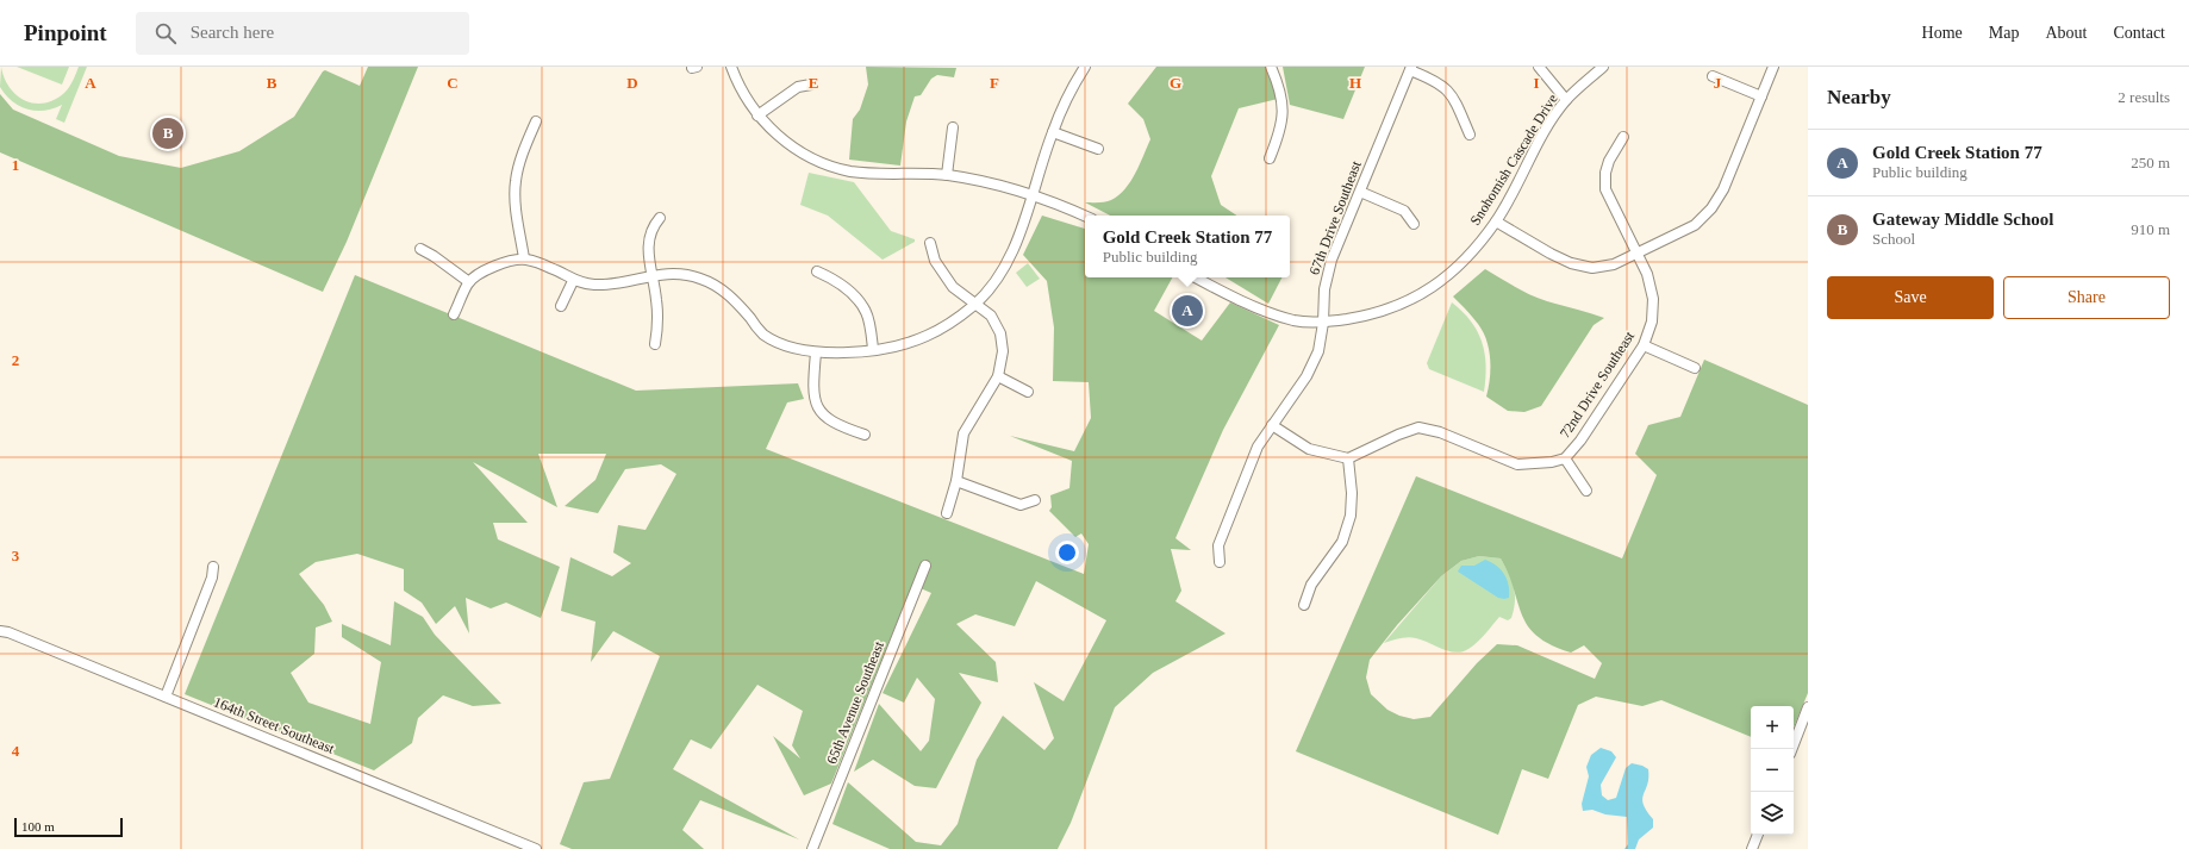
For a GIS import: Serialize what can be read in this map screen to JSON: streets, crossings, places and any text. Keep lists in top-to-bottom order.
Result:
{
  "streets": {
    "street": [
      "Snohomish Cascade Drive",
      "67th Drive Southeast",
      "72nd Drive Southeast",
      "65th Avenue Southeast",
      "164th Street Southeast"
    ]
  },
  "crossings": [
    ["Snohomish Cascade Drive", "67th Drive Southeast"]
  ],
  "scale_bar": "100 m",
  "page": {
    "header": "Pinpoint",
    "search": "Search here",
    "nav": [
      "Home",
      "Map",
      "About",
      "Contact"
    ],
    "heading": ["Nearby", "2 results"],
    "pins": ["B", "A"],
    "list": [
      {
        "mark": "A",
        "name": "Gold Creek Station 77",
        "note": "Public building",
        "value": "250 m"
      },
      {
        "mark": "B",
        "name": "Gateway Middle School",
        "note": "School",
        "value": "910 m"
      }
    ],
    "popup": ["Gold Creek Station 77", "Public building"],
    "buttons": ["Save", "Share"],
    "map_buttons": ["+", "−"],
    "scale": "100 m"
  },
  "grid": {
    "columns": [
      "A",
      "B",
      "C",
      "D",
      "E",
      "F",
      "G",
      "H",
      "I",
      "J"
    ],
    "rows": [
      "1",
      "2",
      "3",
      "4"
    ]
  }
}
